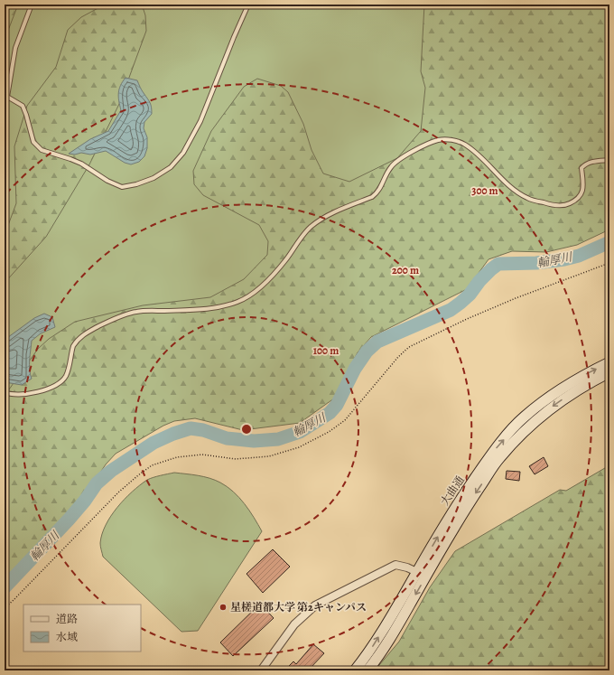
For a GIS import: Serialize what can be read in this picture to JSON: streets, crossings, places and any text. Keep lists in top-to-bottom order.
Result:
{
  "streets": {
    "main road": ["大曲通"]
  },
  "water": ["輪厚川"],
  "places": ["星槎道都大学 第2キャンパス"],
  "legend": ["道路", "水域"],
  "rings": ["300 m", "200 m", "100 m"]
}
